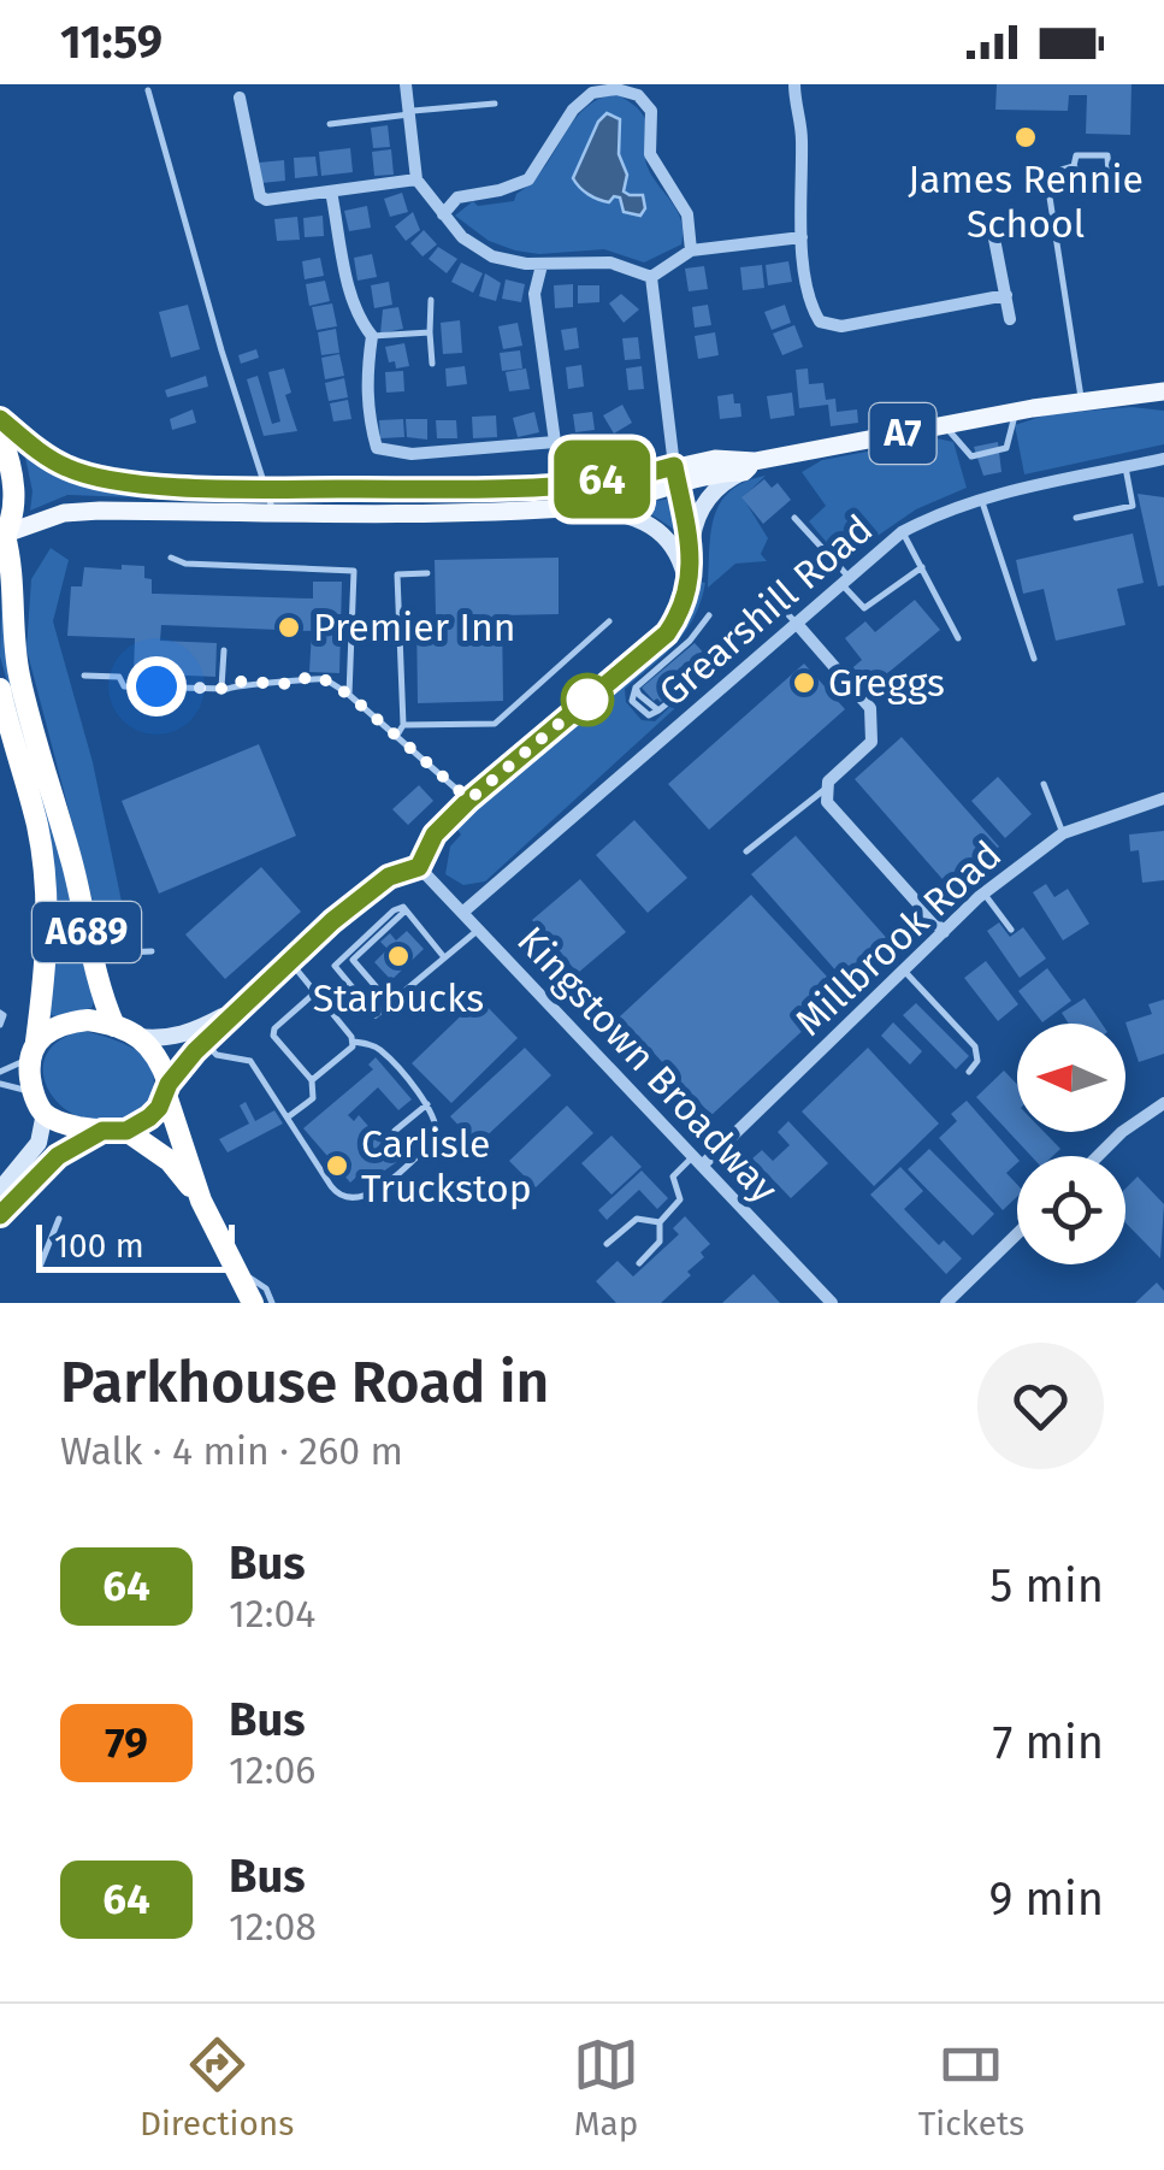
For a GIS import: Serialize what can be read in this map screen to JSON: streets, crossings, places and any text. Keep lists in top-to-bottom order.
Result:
{
  "streets": {
    "highway": ["A689"],
    "main road": ["A7"],
    "street": ["Grearshill Road", "Millbrook Road", "Kingstown Broadway"]
  },
  "crossings": [
    ["A7", "A689"],
    ["Grearshill Road", "Kingstown Broadway"],
    ["Millbrook Road", "Kingstown Broadway"]
  ],
  "places": [
    "James Rennie School",
    "Premier Inn",
    "Greggs",
    "Starbucks",
    "Carlisle Truckstop"
  ],
  "lines": ["bus line 64"],
  "scale_bar": "100 m",
  "north": "left",
  "page": {
    "status": "11:59",
    "on_map": "64",
    "scale": "100 m",
    "heading": ["Parkhouse Road in", "Walk · 4 min · 260 m"],
    "list": [
      {
        "mark": "64",
        "name": "Bus",
        "note": "12:04",
        "value": "5 min"
      },
      {
        "mark": "79",
        "name": "Bus",
        "note": "12:06",
        "value": "7 min"
      },
      {
        "mark": "64",
        "name": "Bus",
        "note": "12:08",
        "value": "9 min"
      }
    ],
    "tabs": ["Directions", "Map", "Tickets"]
  }
}
